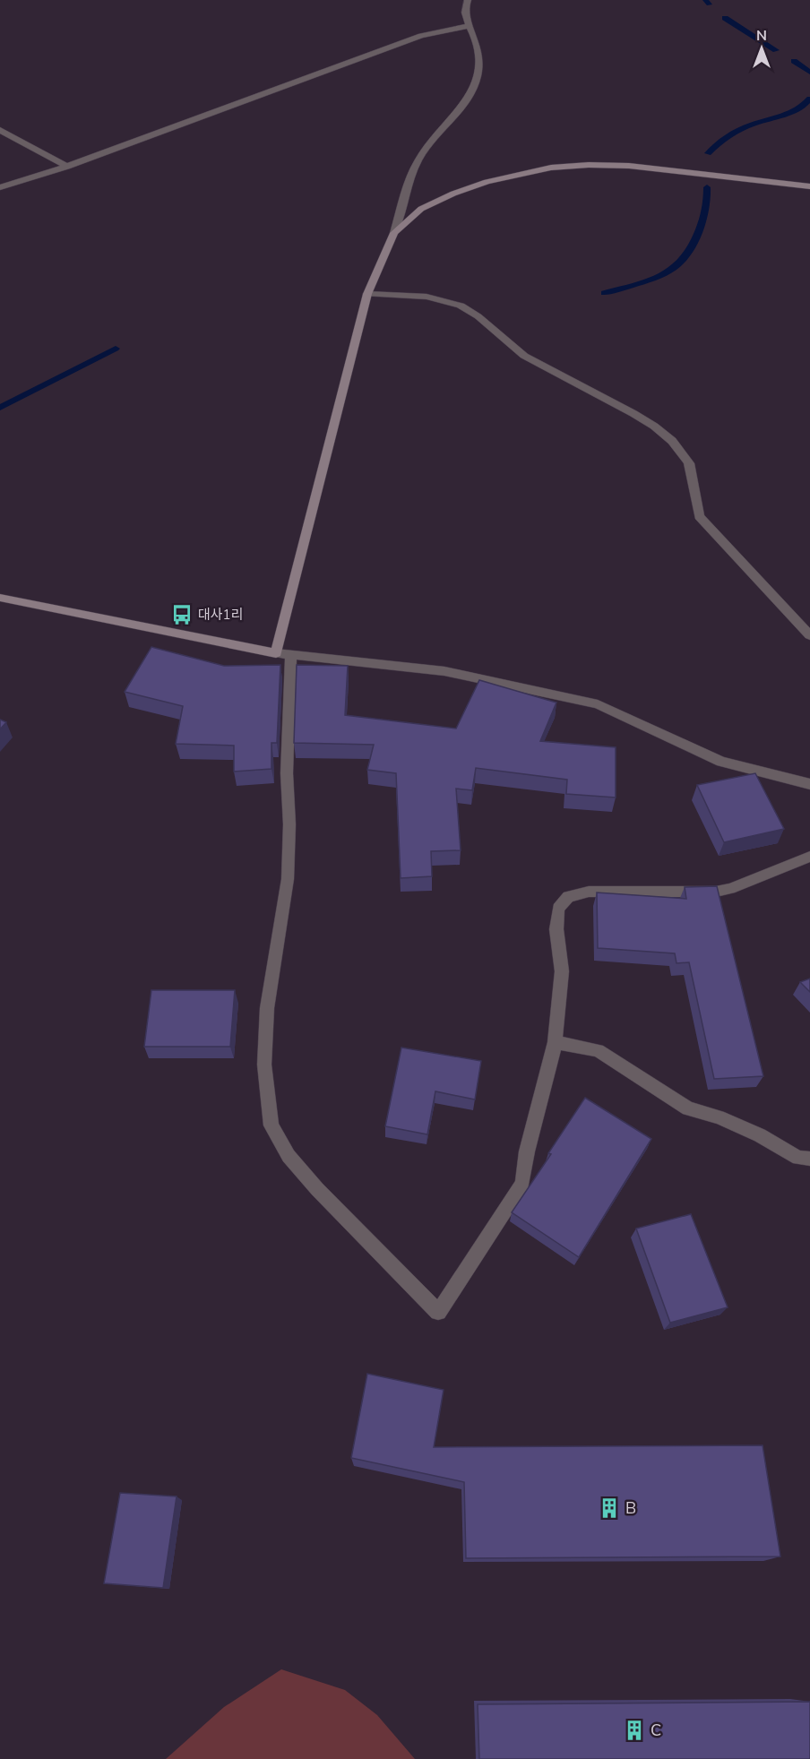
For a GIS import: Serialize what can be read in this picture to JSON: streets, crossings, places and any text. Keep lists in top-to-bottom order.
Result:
{
  "places": {
    "bus stop": ["대사1리"],
    "building": ["B", "C"]
  },
  "north": "top"
}
